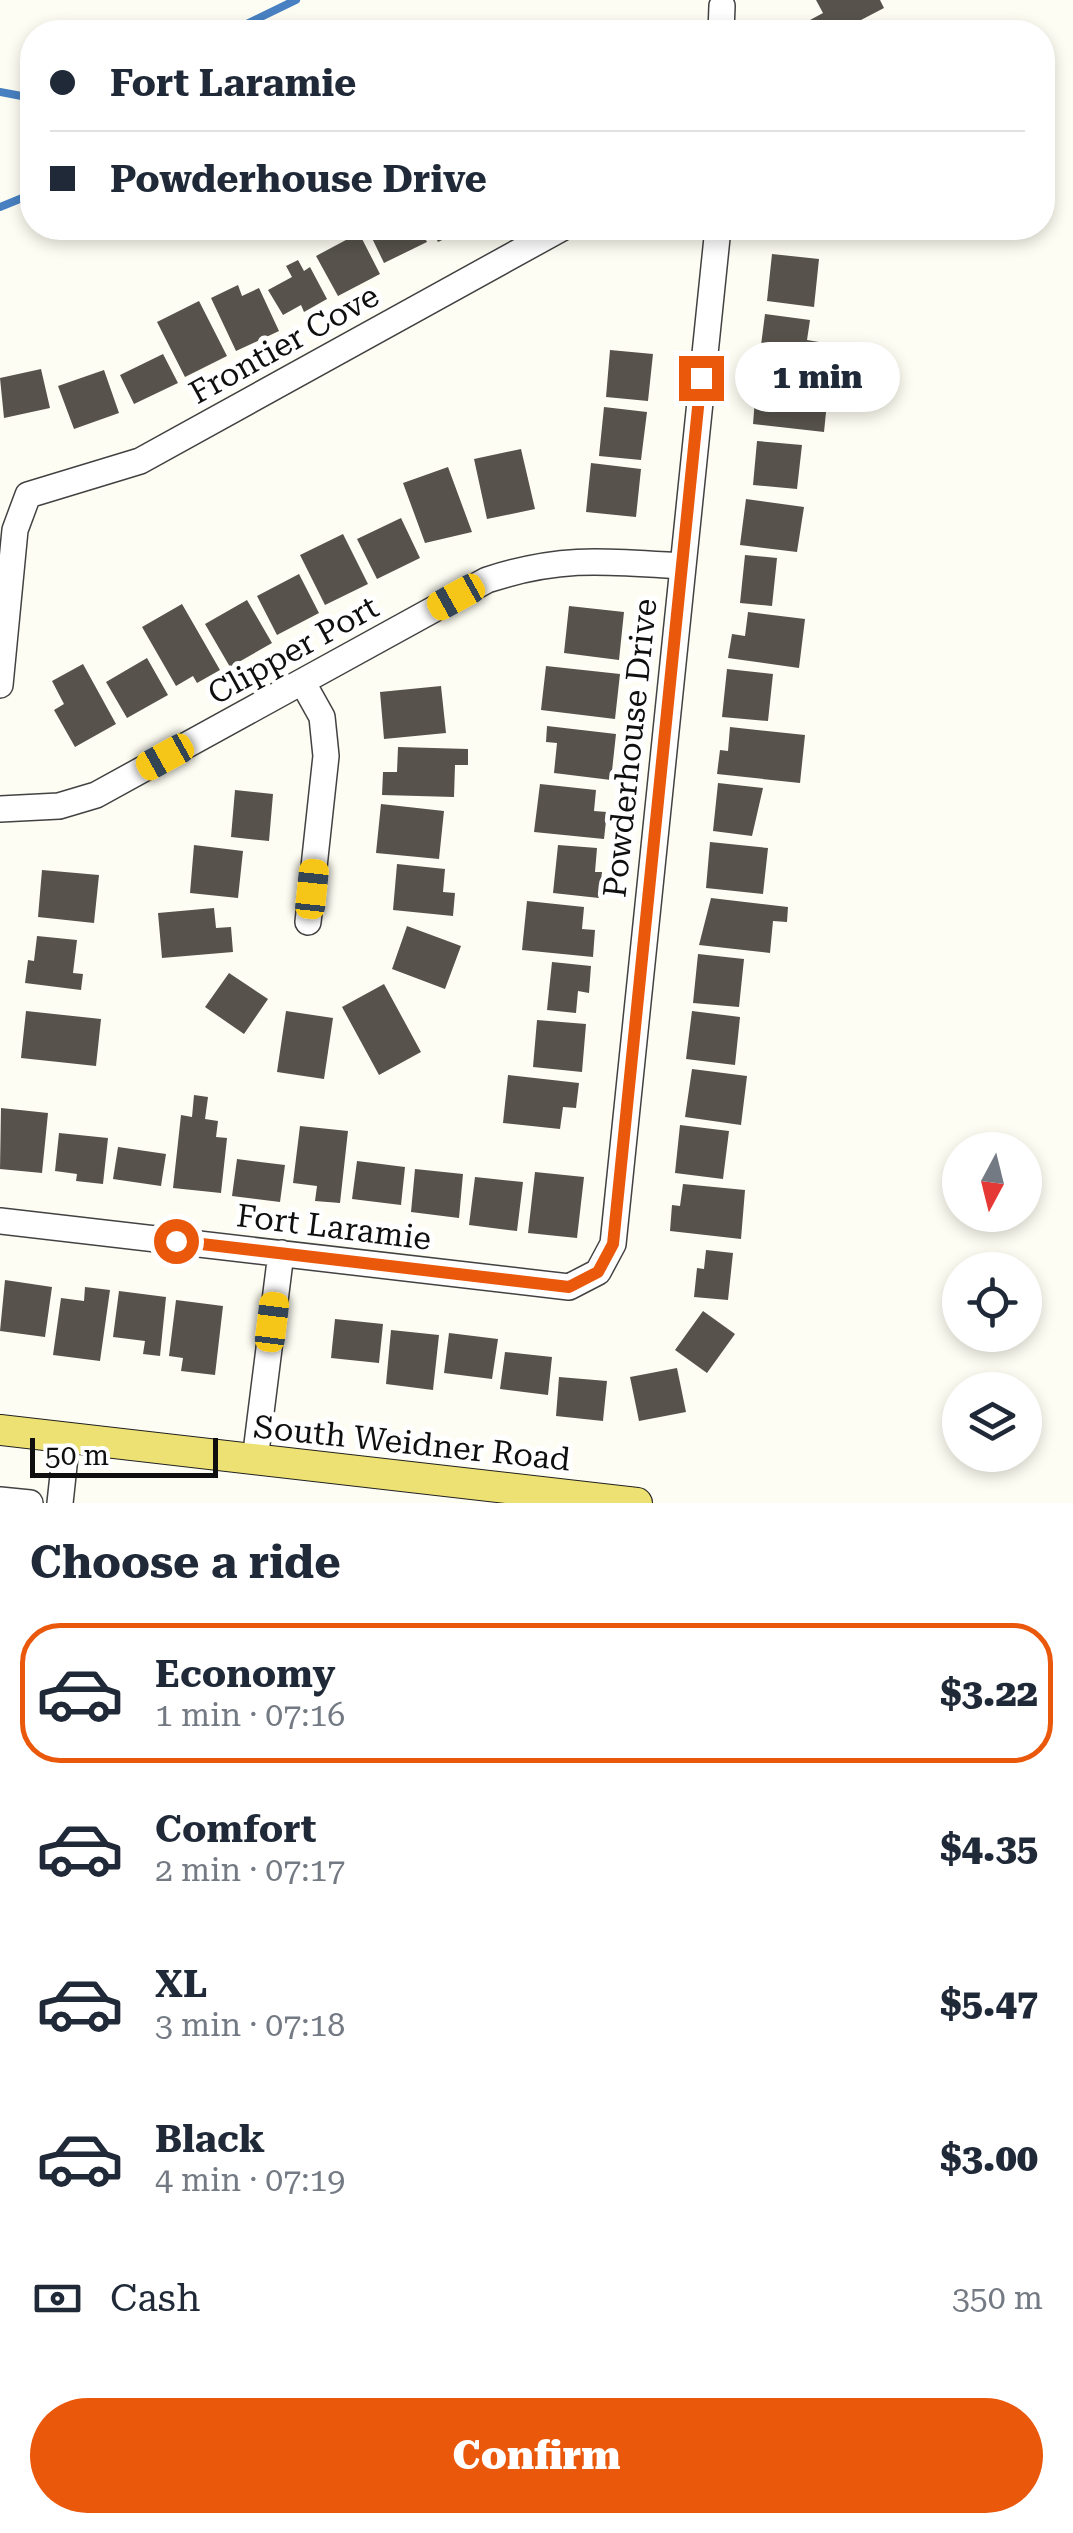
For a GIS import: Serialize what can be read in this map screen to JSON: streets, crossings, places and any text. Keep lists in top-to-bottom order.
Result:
{
  "streets": {
    "main road": ["South Weidner Road"],
    "street": [
      "Frontier Cove",
      "Clipper Port",
      "Powderhouse Drive",
      "Fort Laramie"
    ]
  },
  "crossings": [
    ["Clipper Port", "Powderhouse Drive"],
    ["Powderhouse Drive", "Fort Laramie"]
  ],
  "scale_bar": "50 m",
  "north": "bottom",
  "page": {
    "banner": ["Fort Laramie", "Powderhouse Drive"],
    "bubble": "1 min",
    "scale": "50 m",
    "heading": "Choose a ride",
    "list": [
      {
        "name": "Economy",
        "note": "1 min · 07:16",
        "value": "$3.22"
      },
      {
        "name": "Comfort",
        "note": "2 min · 07:17",
        "value": "$4.35"
      },
      {
        "name": "XL",
        "note": "3 min · 07:18",
        "value": "$5.47"
      },
      {
        "name": "Black",
        "note": "4 min · 07:19",
        "value": "$3.00"
      }
    ],
    "pay": ["Cash", "350 m"],
    "buttons": "Confirm"
  }
}
